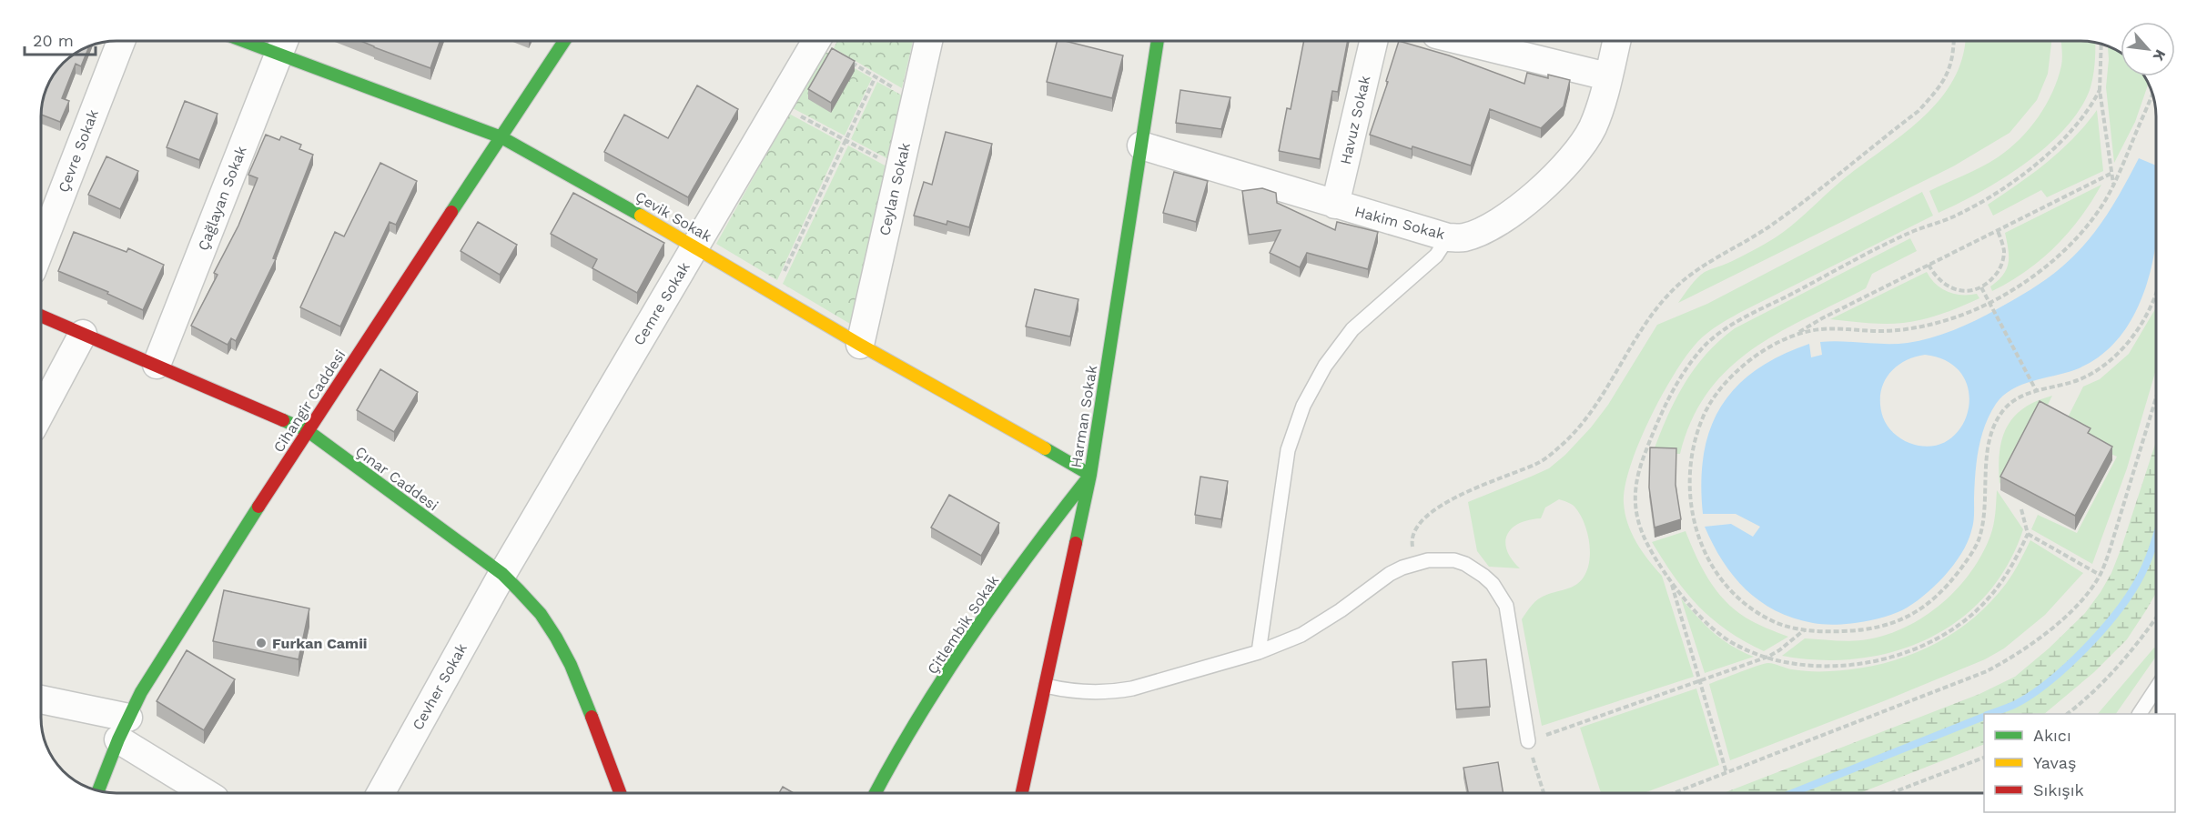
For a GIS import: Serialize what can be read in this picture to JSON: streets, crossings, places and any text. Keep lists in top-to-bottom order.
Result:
{
  "streets": {
    "street": [
      "Havuz Sokak",
      "Çevre Sokak",
      "Ceylan Sokak",
      "Çağlayan Sokak",
      "Çevik Sokak",
      "Hakim Sokak",
      "Cemre Sokak",
      "Cihangir Caddesi",
      "Harman Sokak",
      "Çınar Caddesi",
      "Çitlembik Sokak",
      "Cevher Sokak"
    ]
  },
  "crossings": [
    ["Havuz Sokak", "Hakim Sokak"],
    ["Ceylan Sokak", "Çevik Sokak"],
    ["Çağlayan Sokak", "Çevik Sokak"],
    ["Çağlayan Sokak", "Çınar Caddesi"],
    ["Çevik Sokak", "Cemre Sokak"],
    ["Çevik Sokak", "Cihangir Caddesi"],
    ["Çevik Sokak", "Harman Sokak"],
    ["Çevik Sokak", "Çitlembik Sokak"],
    ["Hakim Sokak", "Harman Sokak"],
    ["Cemre Sokak", "Çınar Caddesi"],
    ["Cemre Sokak", "Cevher Sokak"],
    ["Cihangir Caddesi", "Çınar Caddesi"],
    ["Harman Sokak", "Çitlembik Sokak"],
    ["Çınar Caddesi", "Cevher Sokak"]
  ],
  "places": ["Furkan Camii"],
  "legend": ["Akıcı", "Yavaş", "Sıkışık"],
  "scale_bar": "20 m",
  "north": "bottom right"
}
